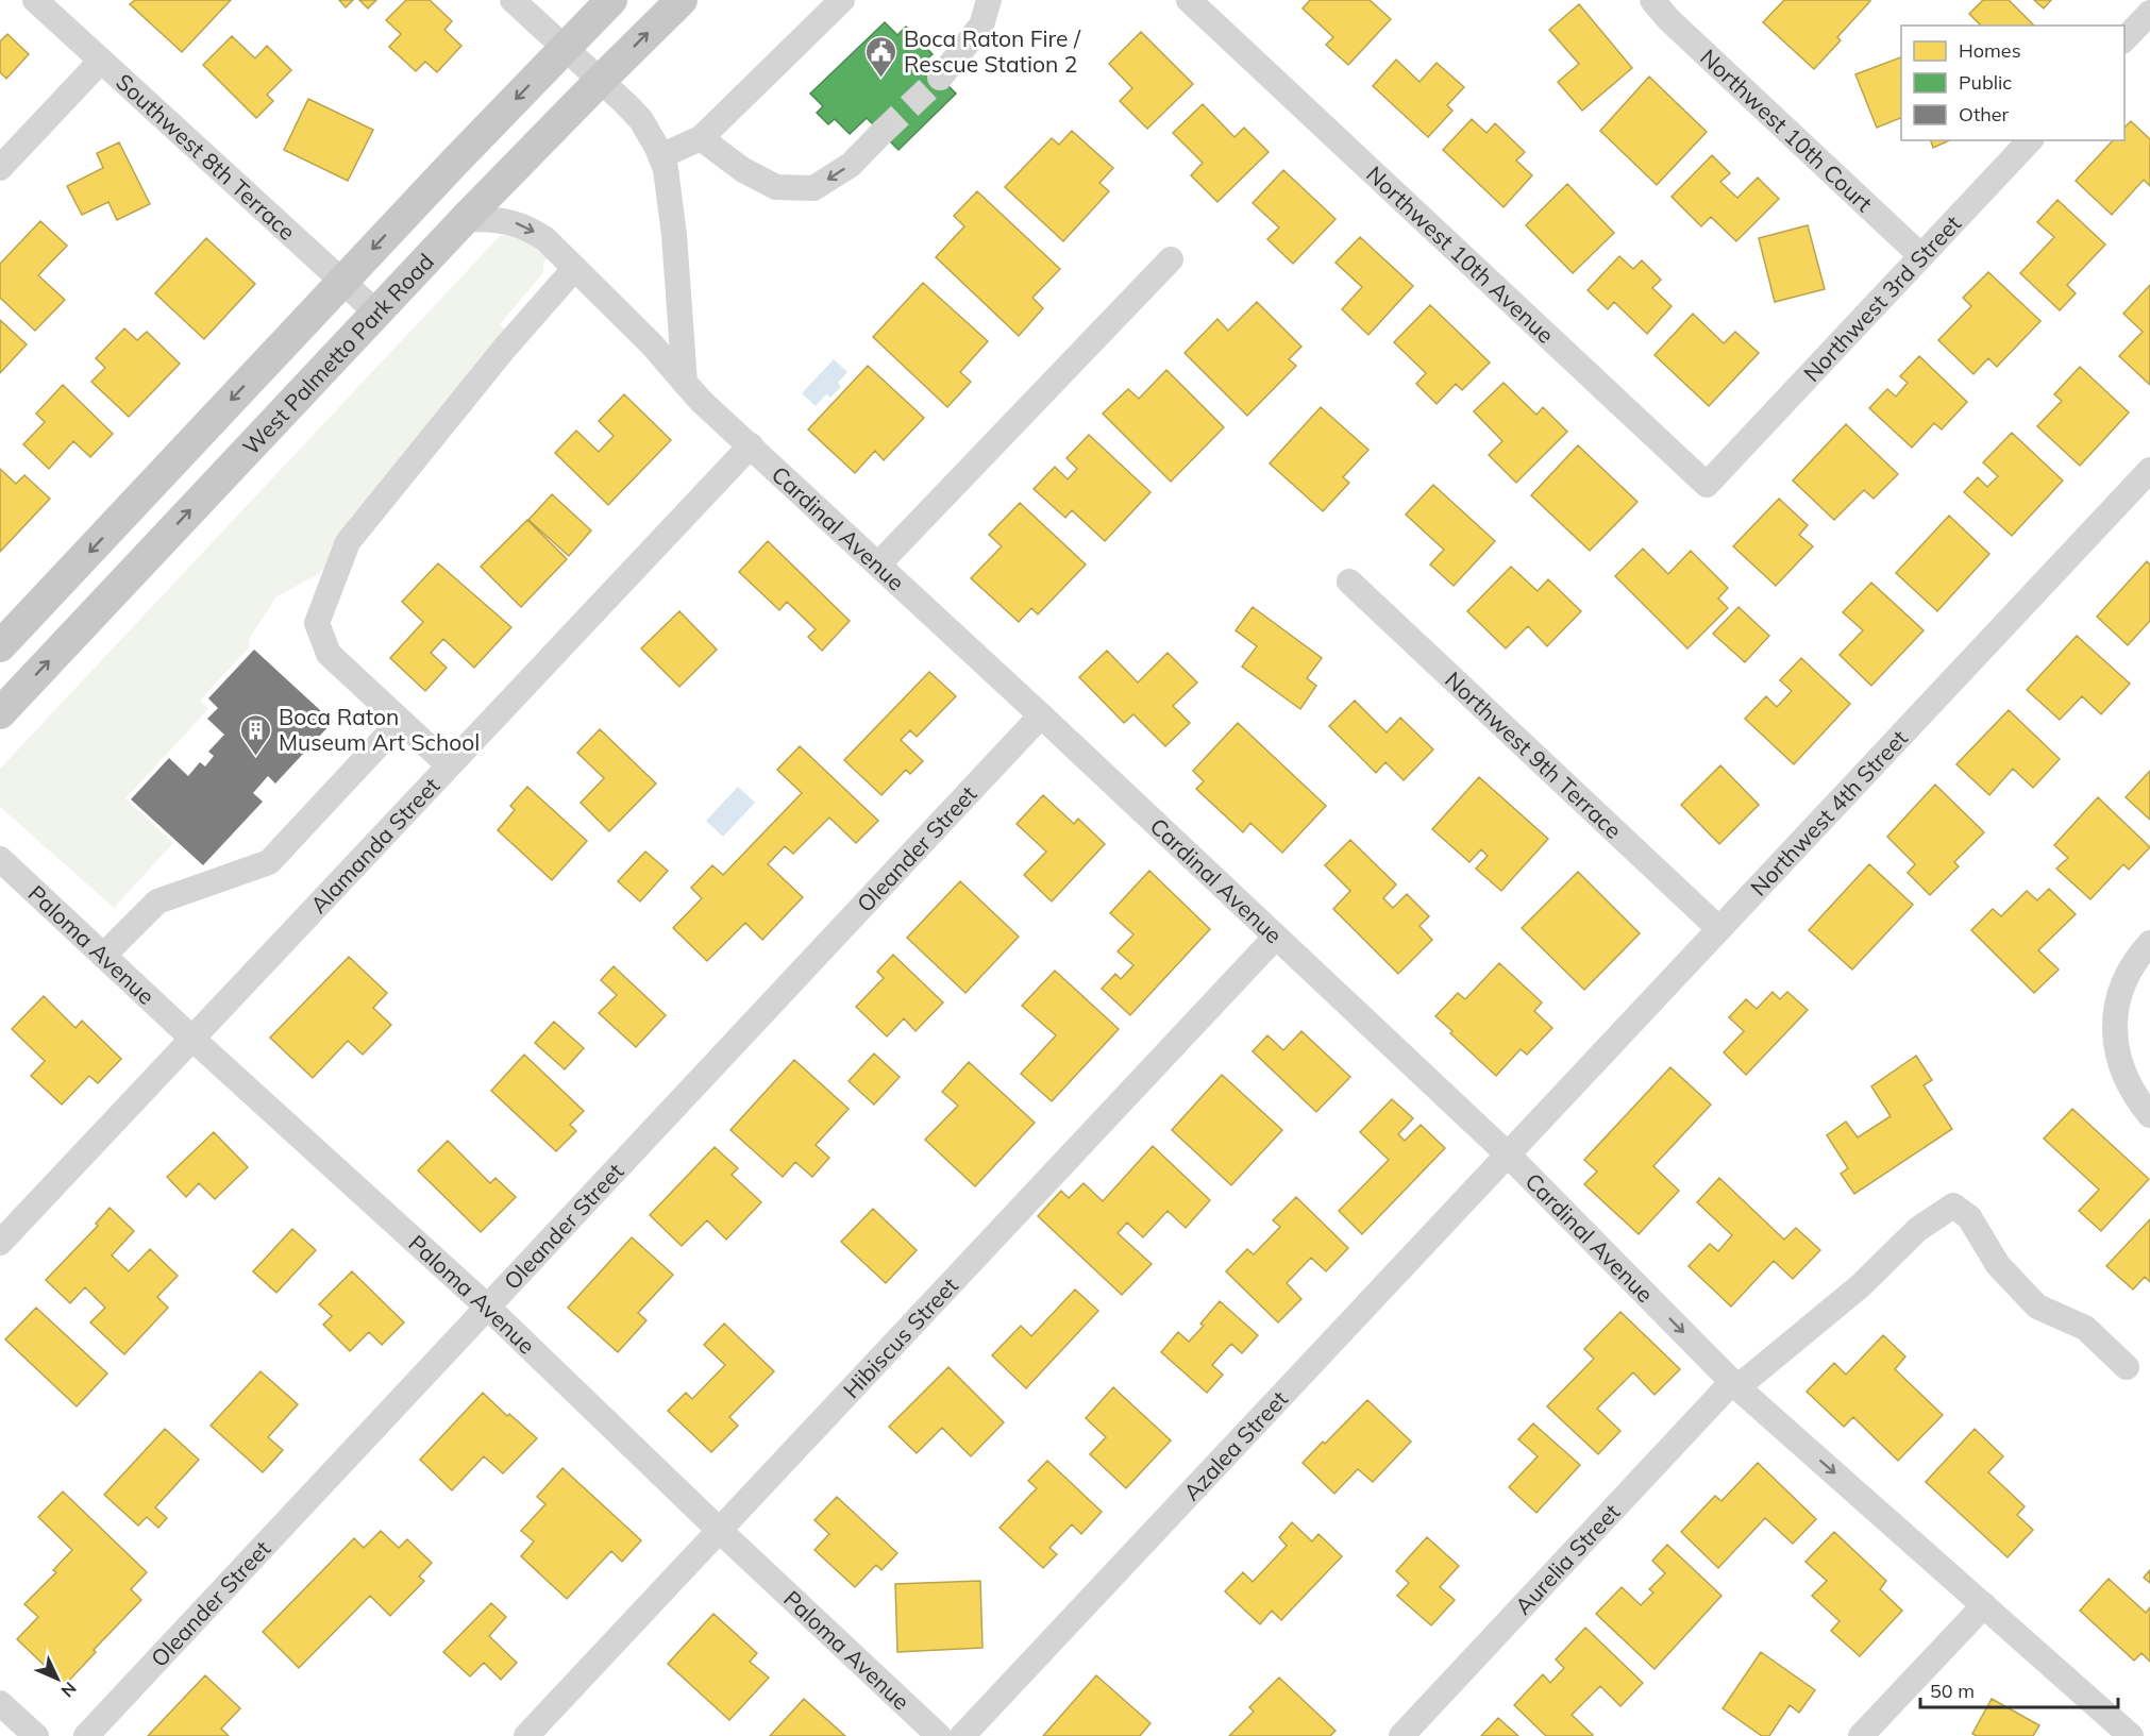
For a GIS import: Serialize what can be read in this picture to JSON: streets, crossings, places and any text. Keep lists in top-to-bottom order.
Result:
{
  "streets": {
    "main road": ["West Palmetto Park Road"],
    "street": [
      "Northwest 10th Court",
      "Southwest 8th Terrace",
      "Northwest 10th Avenue",
      "Northwest 3rd Street",
      "Cardinal Avenue",
      "Northwest 9th Terrace",
      "Northwest 4th Street",
      "Alamanda Street",
      "Oleander Street",
      "Paloma Avenue",
      "Hibiscus Street",
      "Azalea Street",
      "Aurelia Street"
    ]
  },
  "crossings": [
    ["Northwest 10th Court", "Northwest 3rd Street"],
    ["Southwest 8th Terrace", "West Palmetto Park Road"],
    ["Northwest 10th Avenue", "Northwest 3rd Street"],
    ["West Palmetto Park Road", "Cardinal Avenue"],
    ["Cardinal Avenue", "Northwest 4th Street"],
    ["Cardinal Avenue", "Alamanda Street"],
    ["Cardinal Avenue", "Oleander Street"],
    ["Cardinal Avenue", "Hibiscus Street"],
    ["Cardinal Avenue", "Azalea Street"],
    ["Cardinal Avenue", "Aurelia Street"],
    ["Northwest 9th Terrace", "Northwest 4th Street"],
    ["Northwest 4th Street", "Azalea Street"],
    ["Alamanda Street", "Paloma Avenue"],
    ["Oleander Street", "Paloma Avenue"],
    ["Paloma Avenue", "Hibiscus Street"]
  ],
  "places": {
    "public building": ["Boca Raton Fire / Rescue Station 2"],
    "building": ["Boca Raton Museum Art School"]
  },
  "legend": ["Homes", "Public", "Other"],
  "scale_bar": "50 m",
  "north": "bottom right"
}
